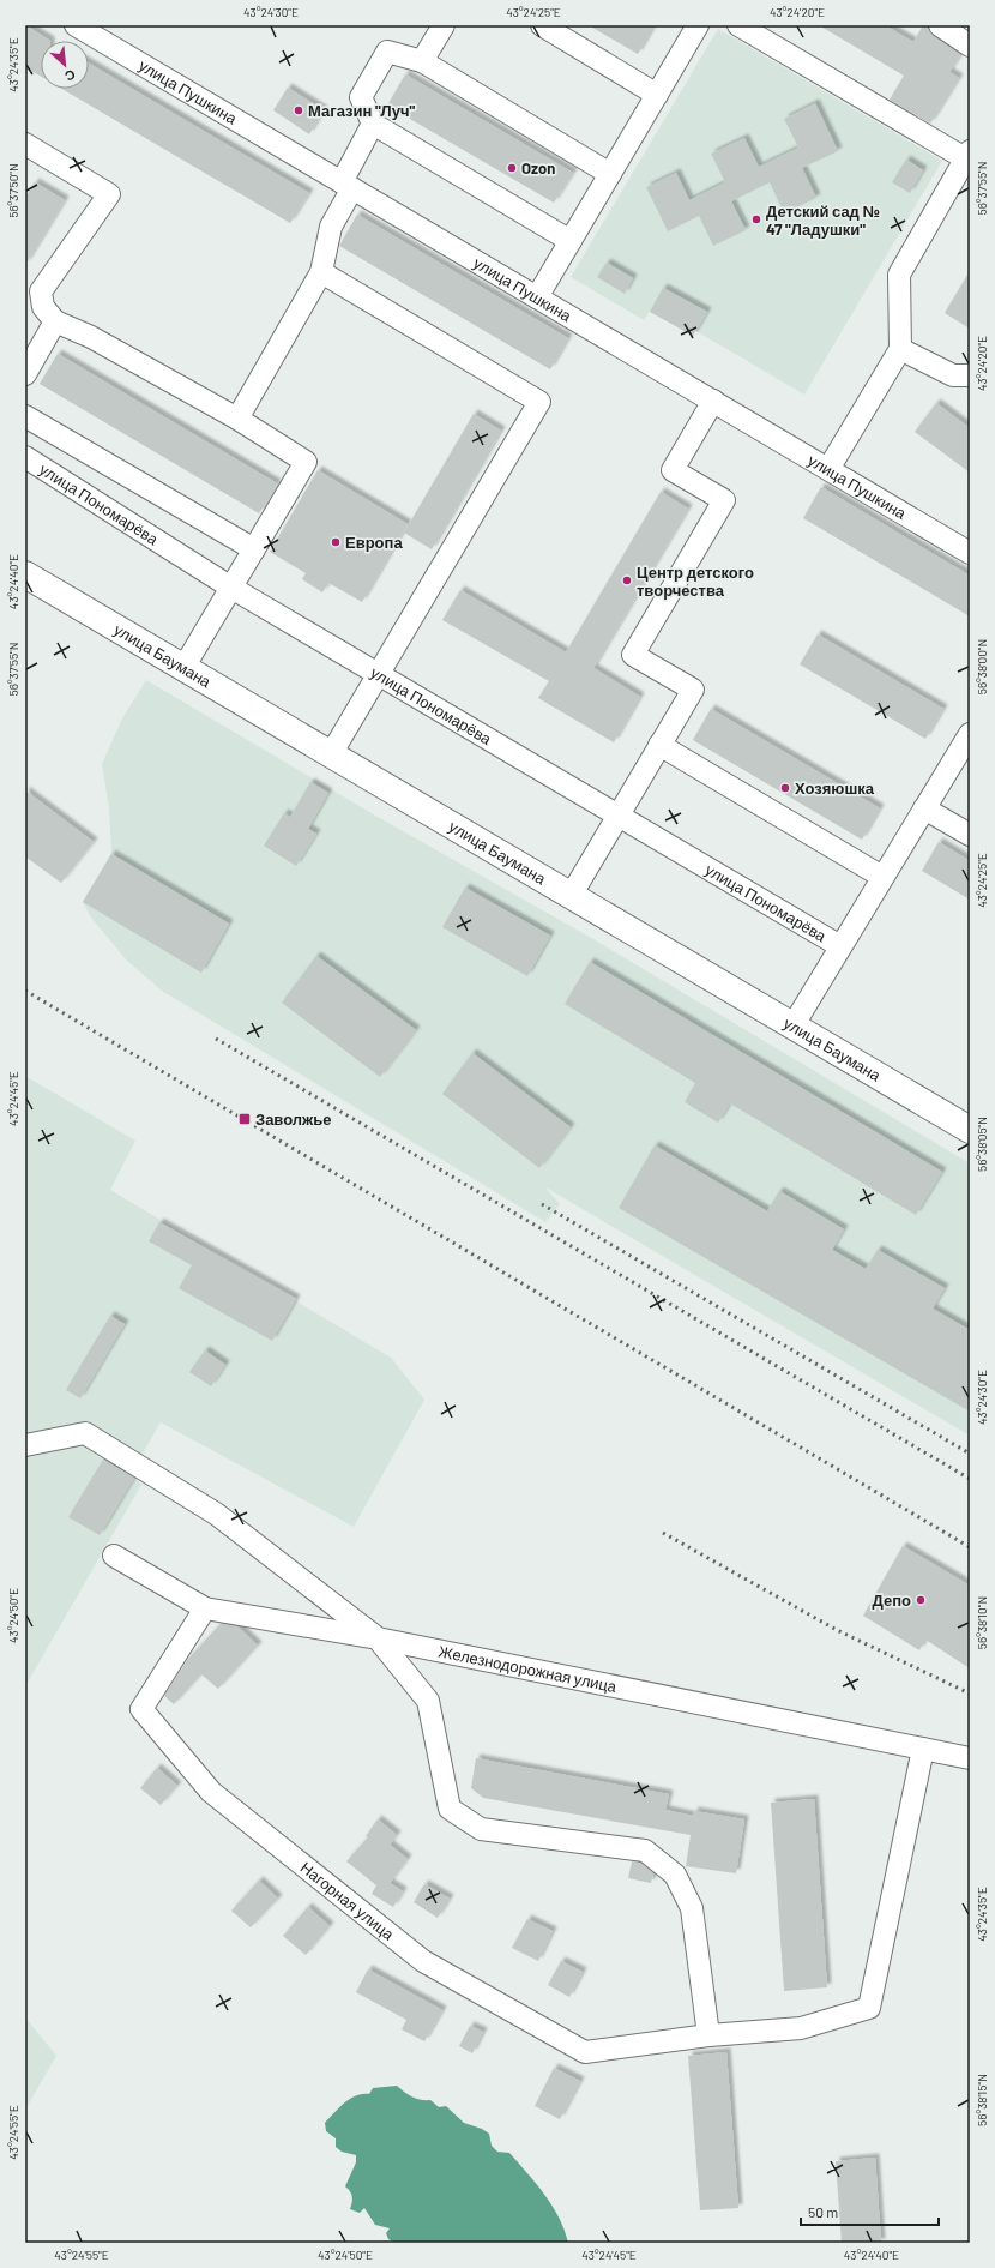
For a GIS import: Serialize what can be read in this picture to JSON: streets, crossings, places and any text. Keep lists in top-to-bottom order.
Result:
{
  "streets": {
    "main road": ["улица Баумана"],
    "street": [
      "улица Пушкина",
      "улица Пономарёва",
      "Железнодорожная улица",
      "Нагорная улица"
    ]
  },
  "places": {
    "other": [
      "Магазин \"Луч\"",
      "Ozon",
      "Детский сад № 47 \"Ладушки\"",
      "Европа",
      "Центр детского творчества",
      "Хозяюшка",
      "Депо"
    ],
    "transit": ["Заволжье"]
  },
  "scale_bar": "50 m",
  "north": "bottom right",
  "coordinates": [
    "43°24'30\"E",
    "43°24'25\"E",
    "43°24'20\"E",
    "43°24'35\"E",
    "56°37'55\"N",
    "56°37'50\"N",
    "43°24'40\"E",
    "56°38'00\"N",
    "43°24'45\"E",
    "56°38'05\"N",
    "43°24'50\"E",
    "56°38'10\"N",
    "56°38'15\"N",
    "43°24'55\"E"
  ]
}
